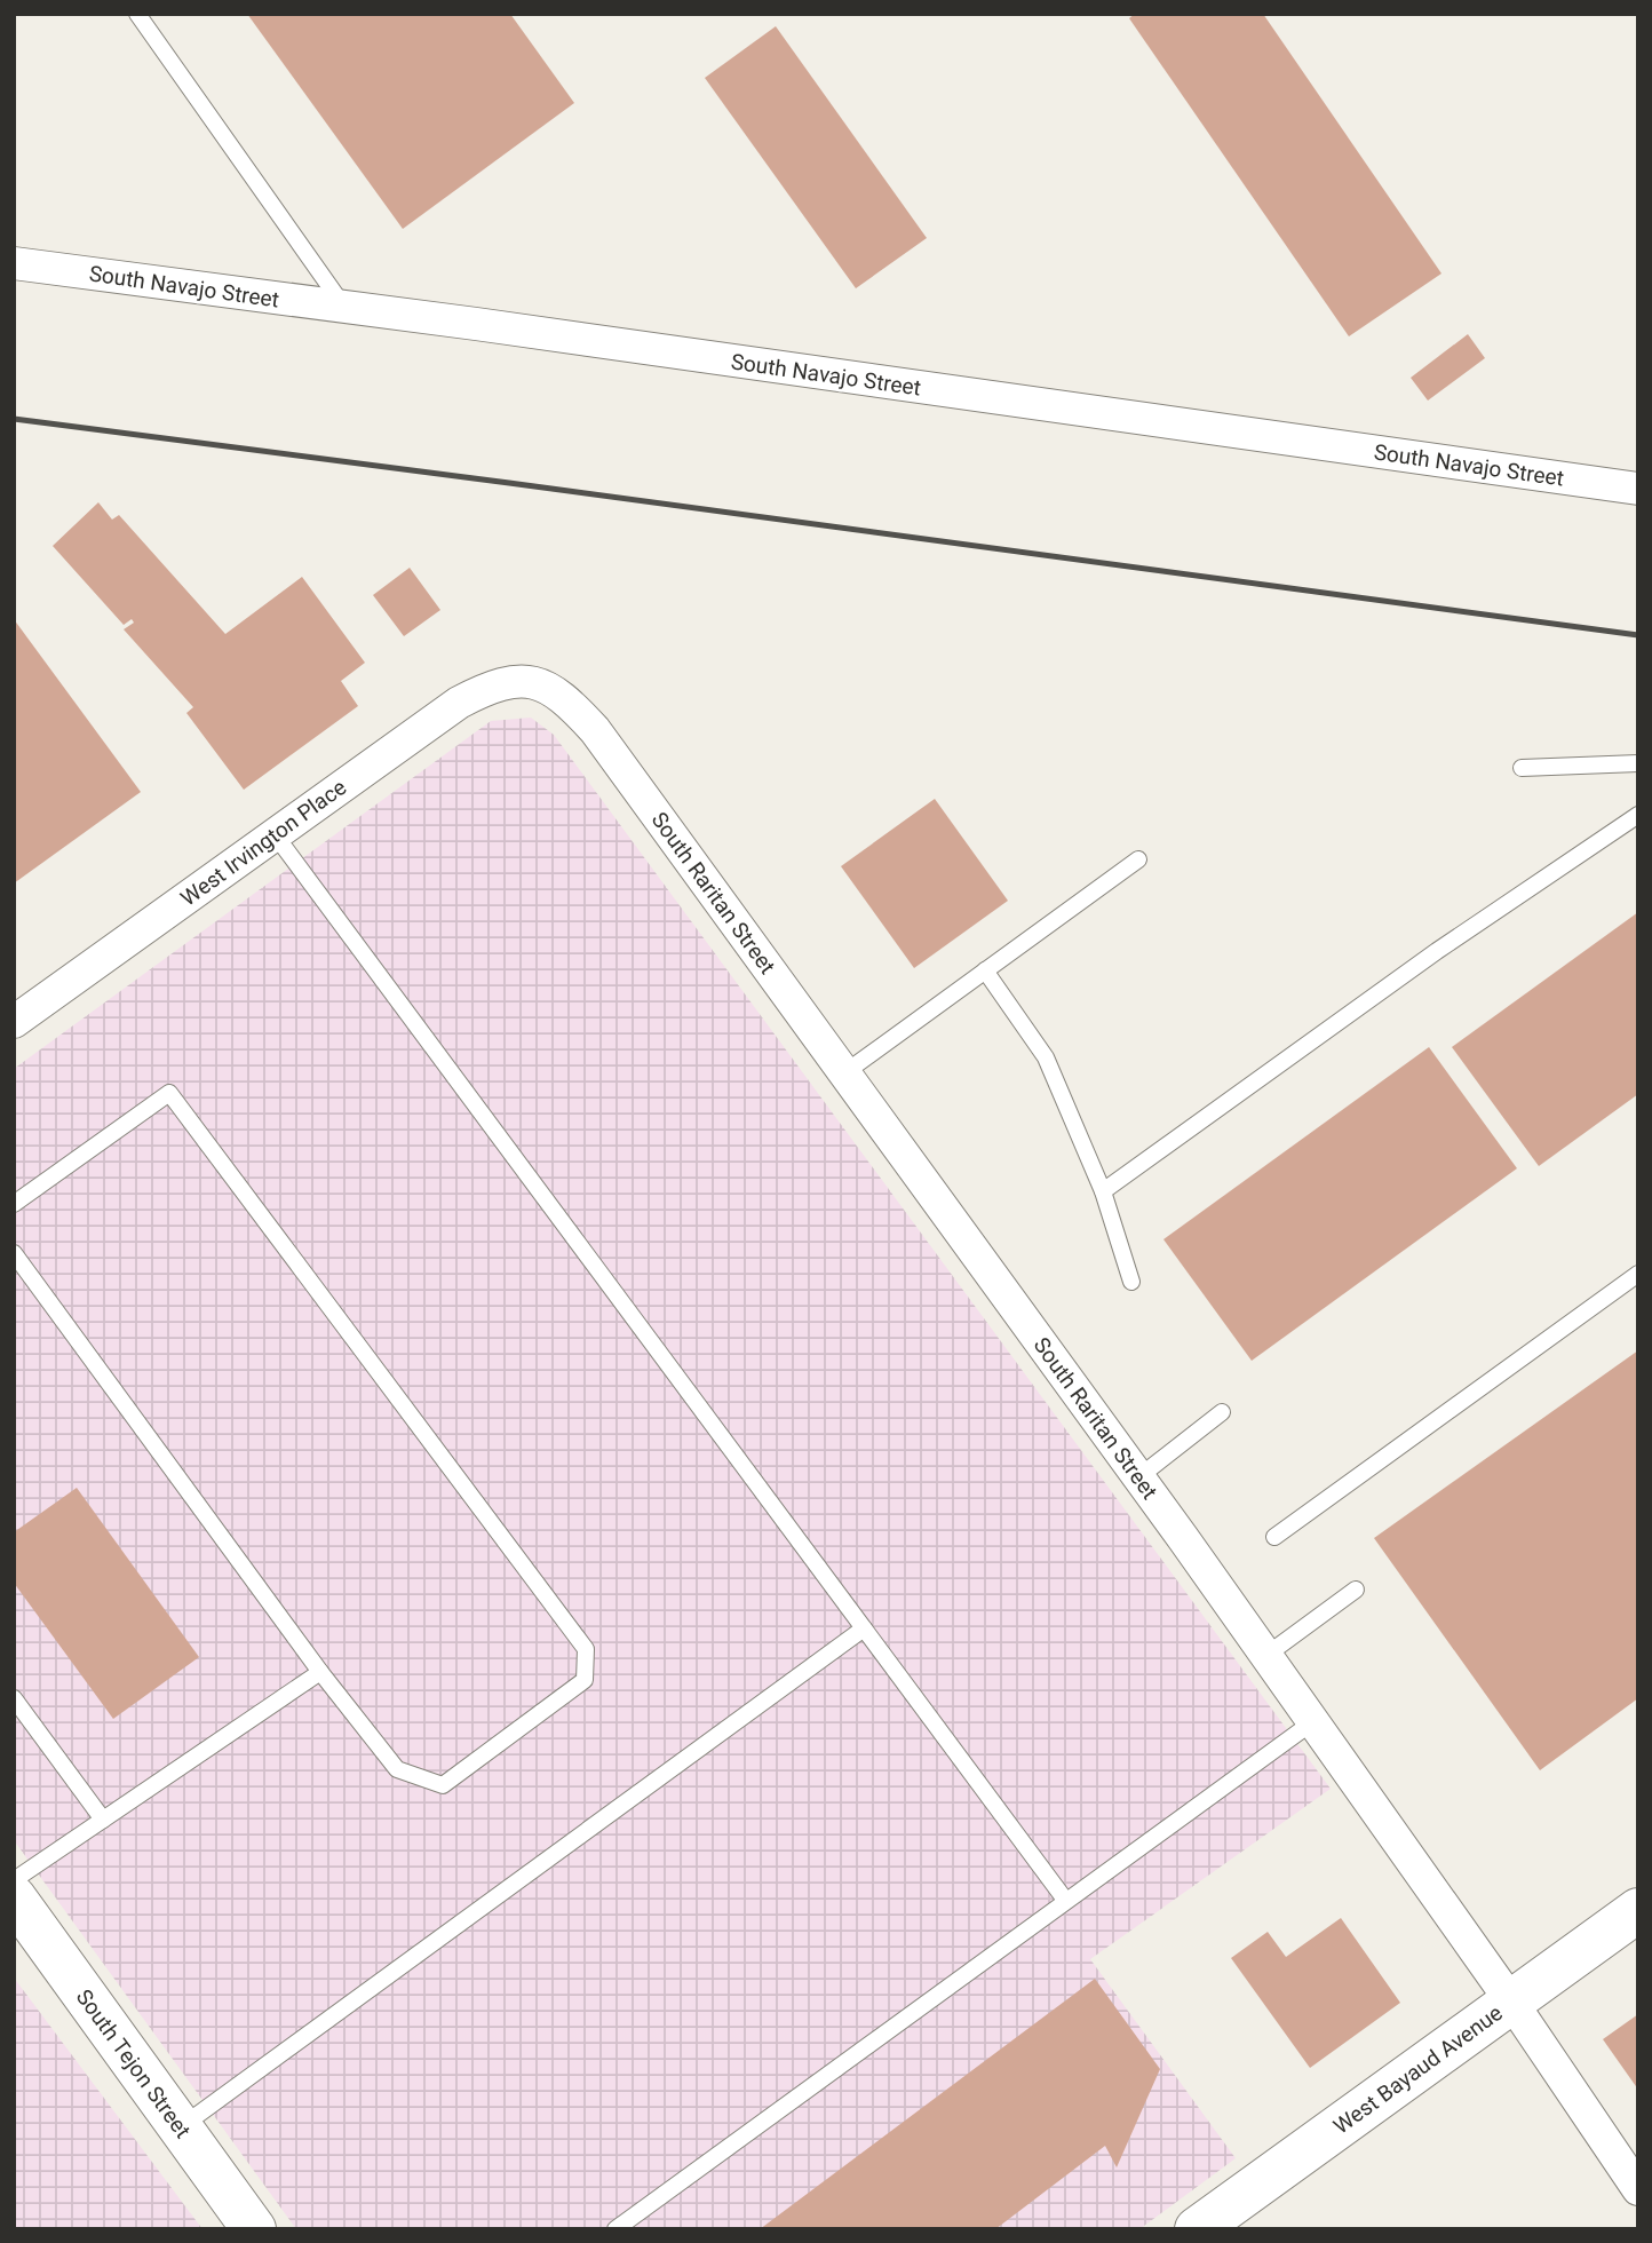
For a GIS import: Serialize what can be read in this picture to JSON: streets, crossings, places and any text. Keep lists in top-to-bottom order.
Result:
{
  "streets": {
    "street": [
      "South Navajo Street",
      "West Irvington Place",
      "South Raritan Street",
      "South Tejon Street",
      "West Bayaud Avenue"
    ]
  },
  "crossings": [
    ["West Irvington Place", "South Raritan Street"],
    ["South Raritan Street", "West Bayaud Avenue"]
  ]
}
